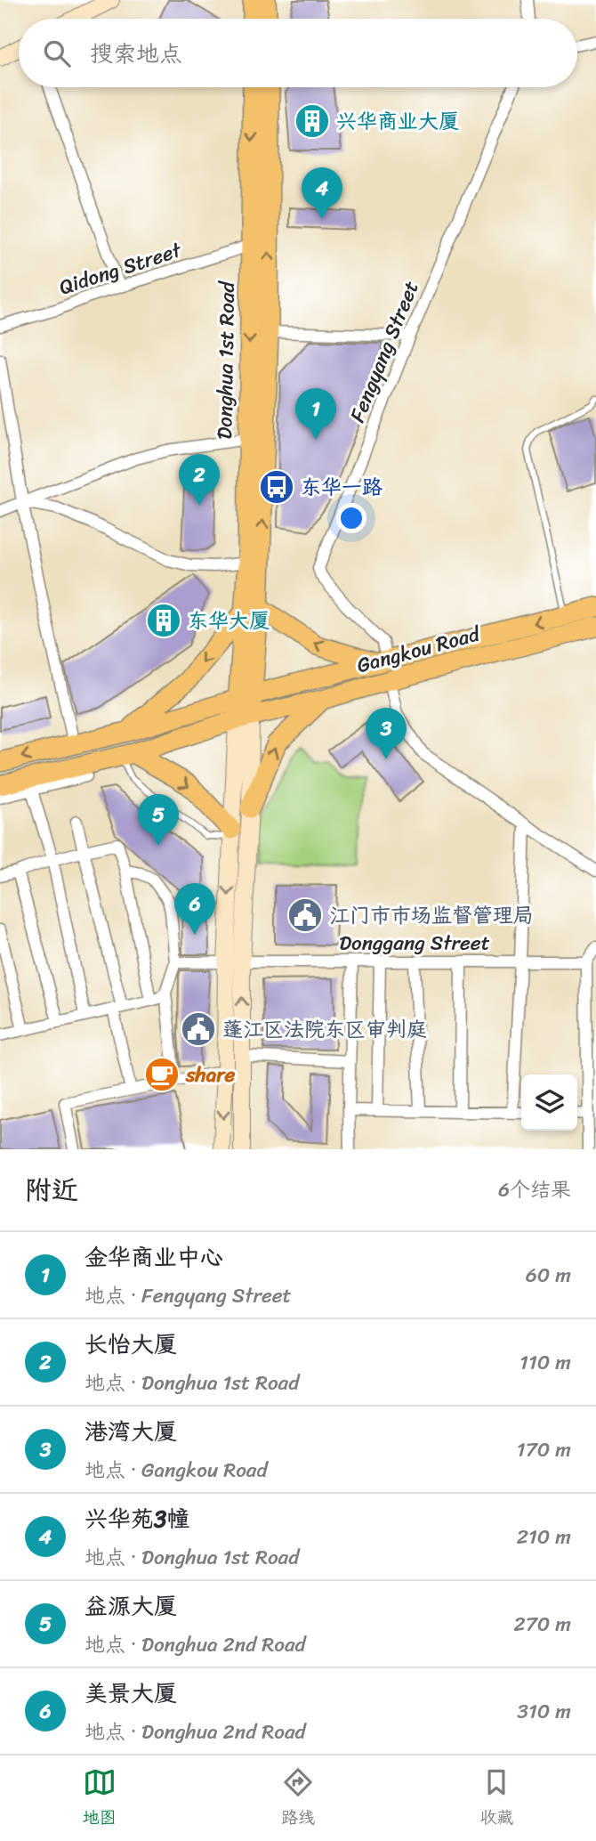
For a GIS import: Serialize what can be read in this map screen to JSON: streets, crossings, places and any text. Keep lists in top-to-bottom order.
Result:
{
  "streets": {
    "main road": ["Donghua 1st Road", "Gangkou Road"],
    "street": ["Qidong Street", "Fengyang Street", "Donggang Street"]
  },
  "crossings": [
    ["Qidong Street", "Donghua 1st Road"],
    ["Fengyang Street", "Gangkou Road"],
    ["Donghua 1st Road", "Gangkou Road"]
  ],
  "places": {
    "building": ["兴华商业大厦", "东华大厦"],
    "bus stop": ["东华一路"],
    "public building": ["江门市市场监督管理局", "蓬江区法院东区审判庭"],
    "cafe": ["share"]
  },
  "page": {
    "search": "搜索地点",
    "pins": [
      "4",
      "1",
      "2",
      "3",
      "5",
      "6"
    ],
    "heading": ["附近", "6个结果"],
    "list": [
      {
        "mark": "1",
        "name": "金华商业中心",
        "note": "地点 · Fengyang Street",
        "value": "60 m"
      },
      {
        "mark": "2",
        "name": "长怡大厦",
        "note": "地点 · Donghua 1st Road",
        "value": "110 m"
      },
      {
        "mark": "3",
        "name": "港湾大厦",
        "note": "地点 · Gangkou Road",
        "value": "170 m"
      },
      {
        "mark": "4",
        "name": "兴华苑3幢",
        "note": "地点 · Donghua 1st Road",
        "value": "210 m"
      },
      {
        "mark": "5",
        "name": "益源大厦",
        "note": "地点 · Donghua 2nd Road",
        "value": "270 m"
      },
      {
        "mark": "6",
        "name": "美景大厦",
        "note": "地点 · Donghua 2nd Road",
        "value": "310 m"
      }
    ],
    "nav": ["地图", "路线", "收藏"]
  }
}
